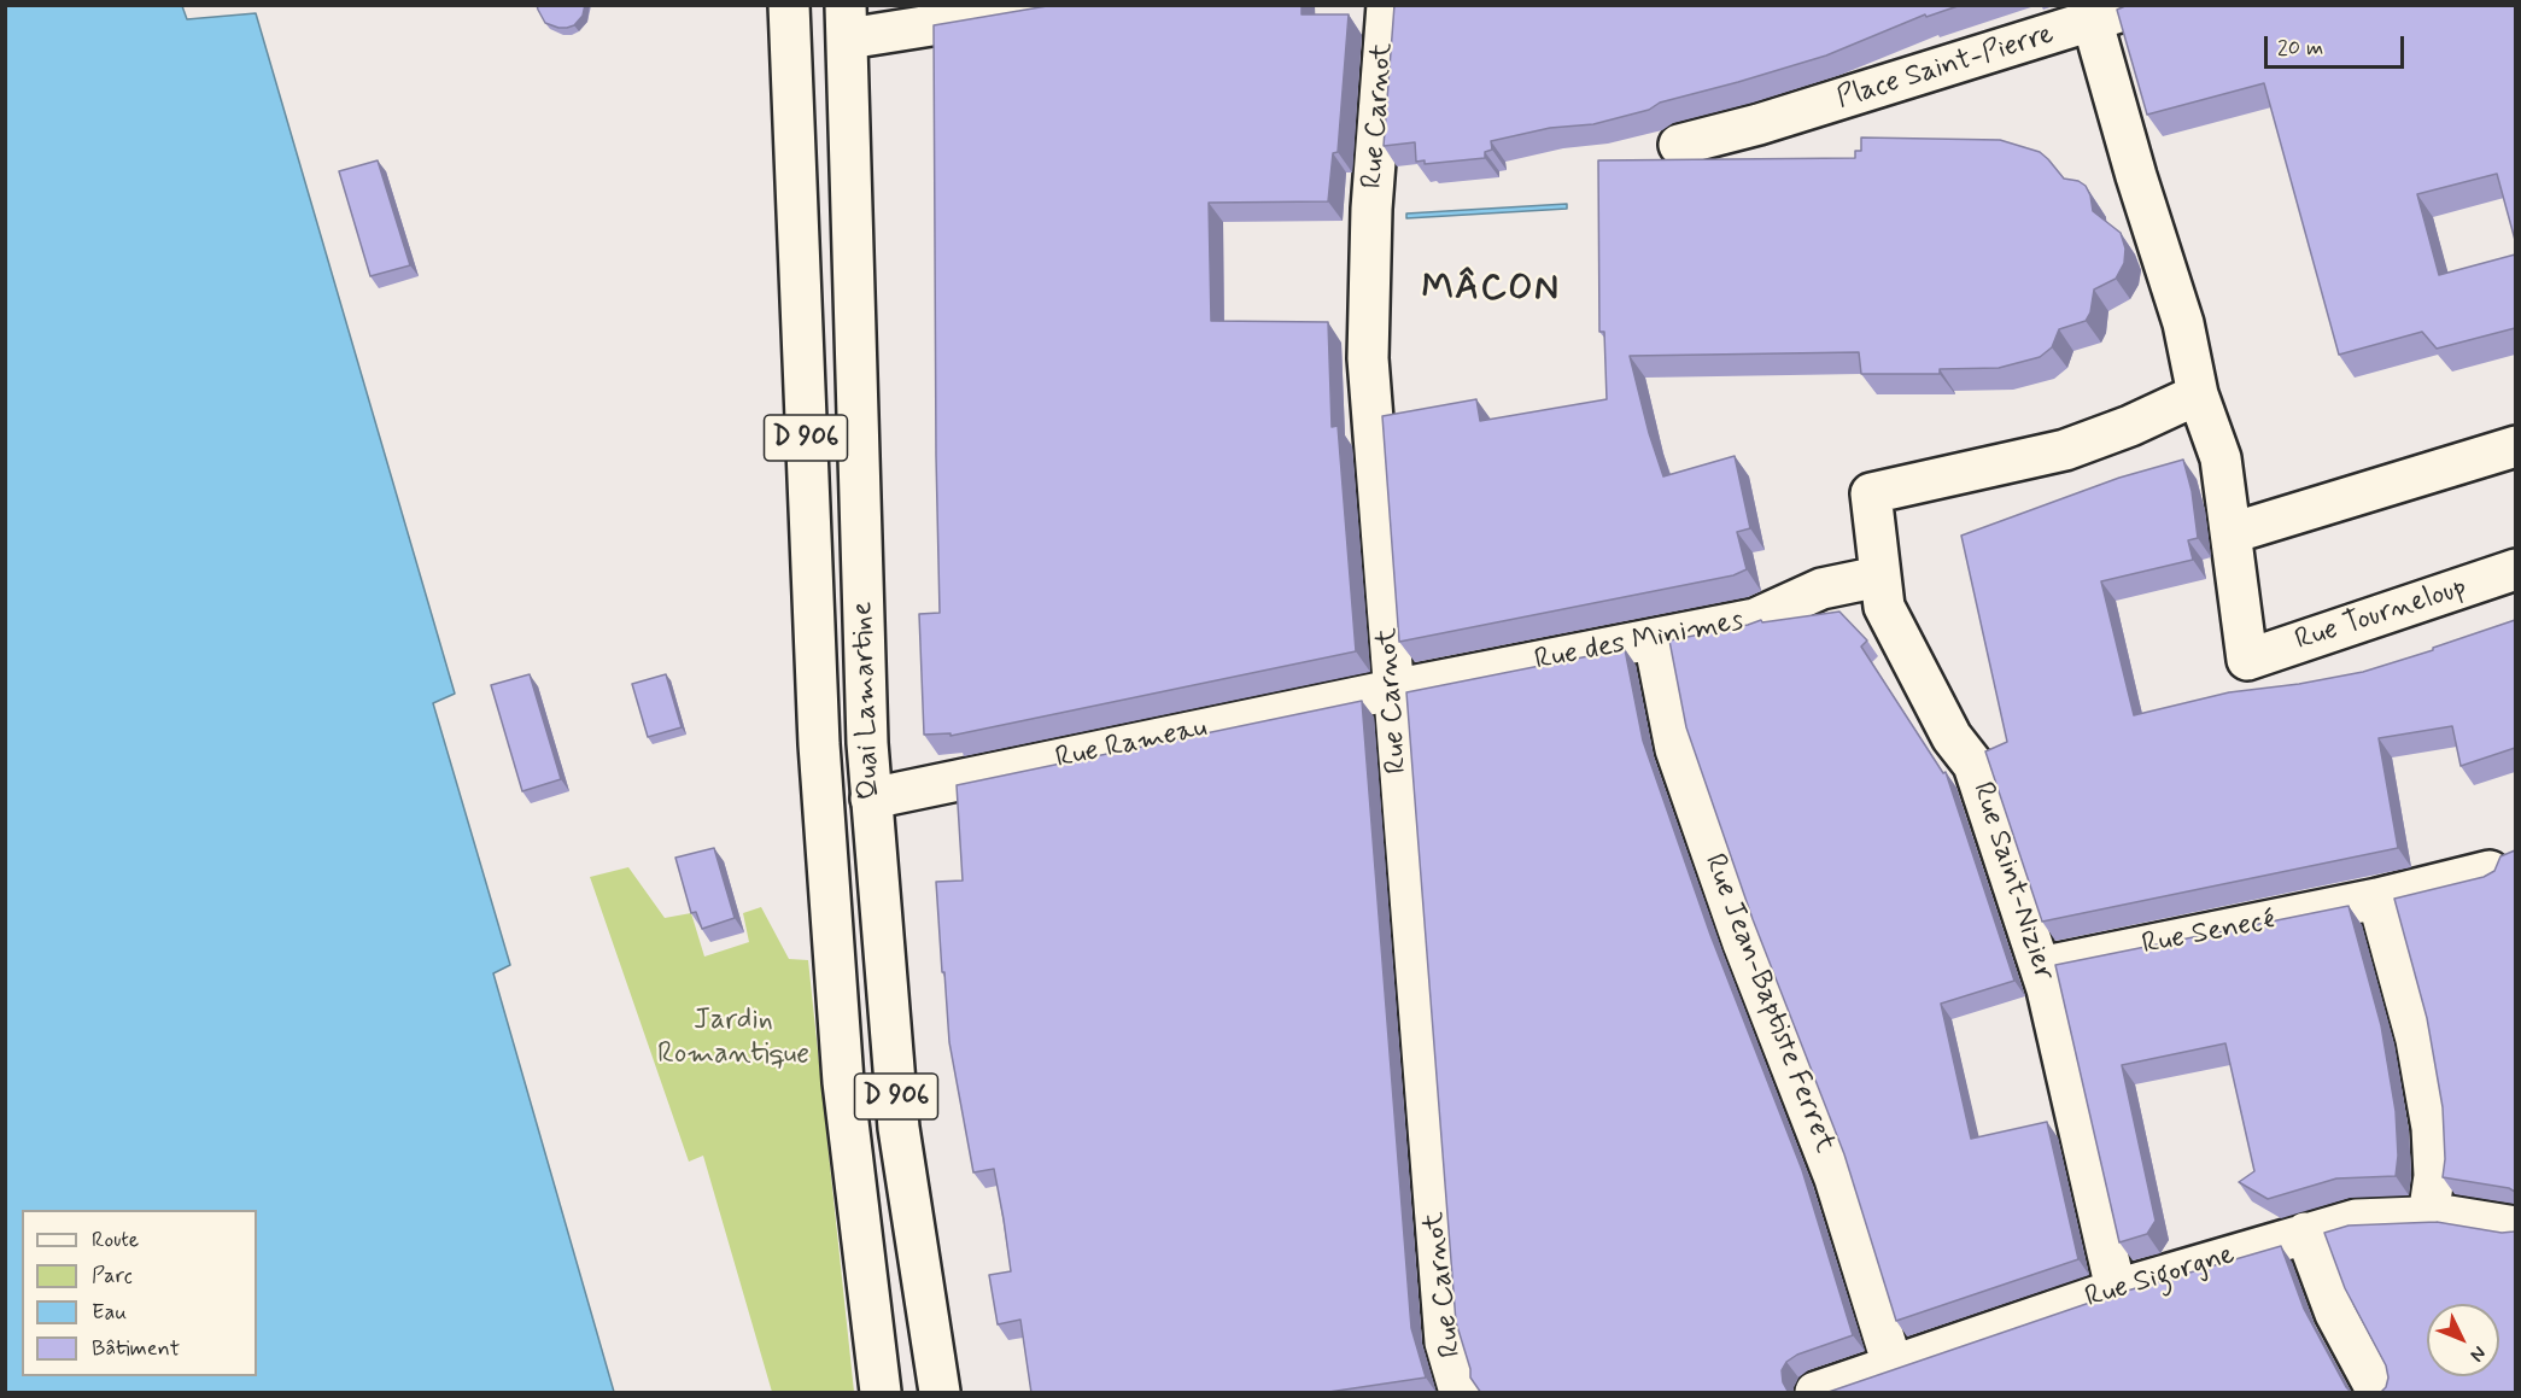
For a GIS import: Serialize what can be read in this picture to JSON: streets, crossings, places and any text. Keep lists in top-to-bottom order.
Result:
{
  "streets": {
    "street": [
      "Place Saint-Pierre",
      "Rue Carnot",
      "D 906",
      "Rue Tourneloup",
      "Rue des Minimes",
      "Quai Lamartine",
      "Rue Rameau",
      "Rue Saint-Nizier",
      "Rue Senecé",
      "Rue Jean-Baptiste Ferret",
      "Rue Sigorgne"
    ]
  },
  "crossings": [
    ["Place Saint-Pierre", "Rue Saint-Nizier"],
    ["Rue Carnot", "Rue des Minimes"],
    ["Rue Carnot", "Rue Rameau"],
    ["Rue des Minimes", "Rue Rameau"],
    ["Rue des Minimes", "Rue Saint-Nizier"],
    ["Rue des Minimes", "Rue Jean-Baptiste Ferret"],
    ["Quai Lamartine", "Rue Rameau"],
    ["Rue Saint-Nizier", "Rue Senecé"],
    ["Rue Saint-Nizier", "Rue Sigorgne"],
    ["Rue Jean-Baptiste Ferret", "Rue Sigorgne"]
  ],
  "districts": ["MÂCON"],
  "parks": ["Jardin Romantique"],
  "legend": [
    "Route",
    "Parc",
    "Eau",
    "Bâtiment"
  ],
  "scale_bar": "20 m",
  "north": "bottom right"
}
